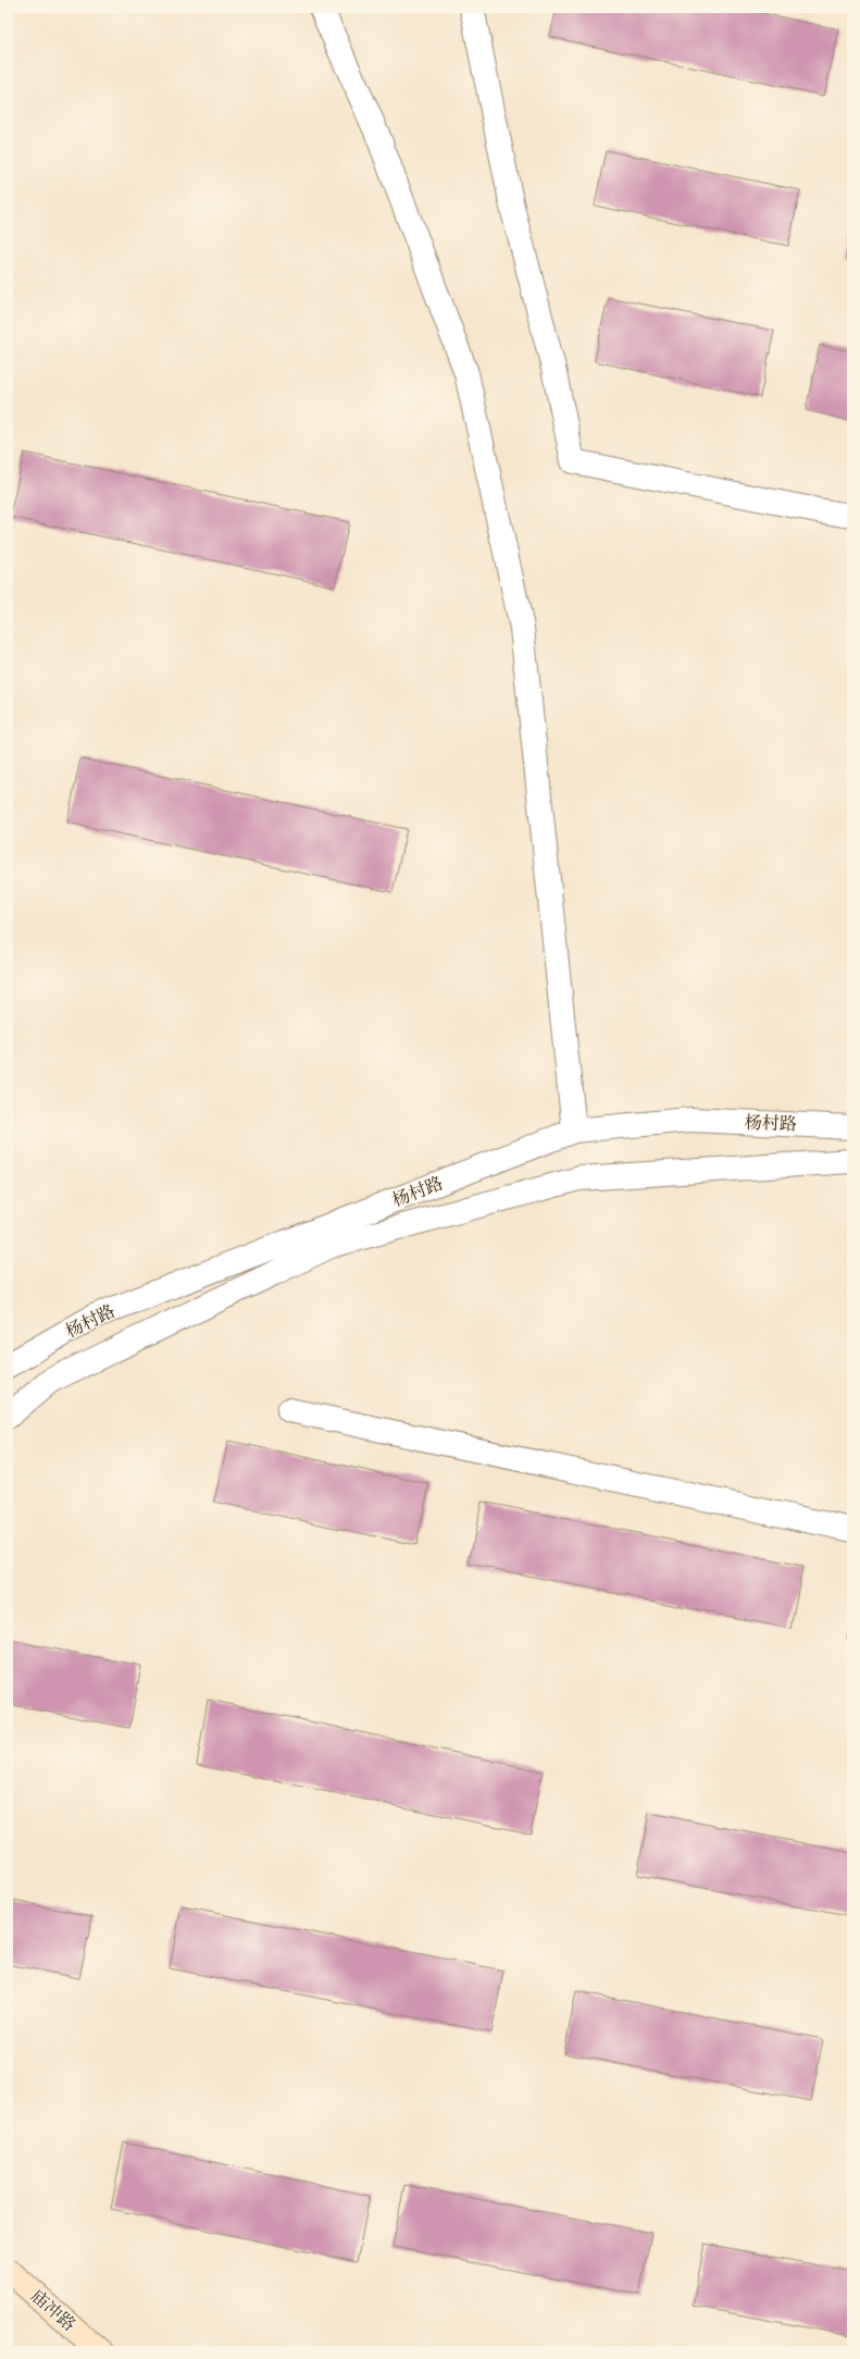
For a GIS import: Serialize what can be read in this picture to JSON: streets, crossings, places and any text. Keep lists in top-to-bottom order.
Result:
{
  "streets": {
    "main road": ["庙冲路"],
    "street": ["杨村路"]
  }
}
